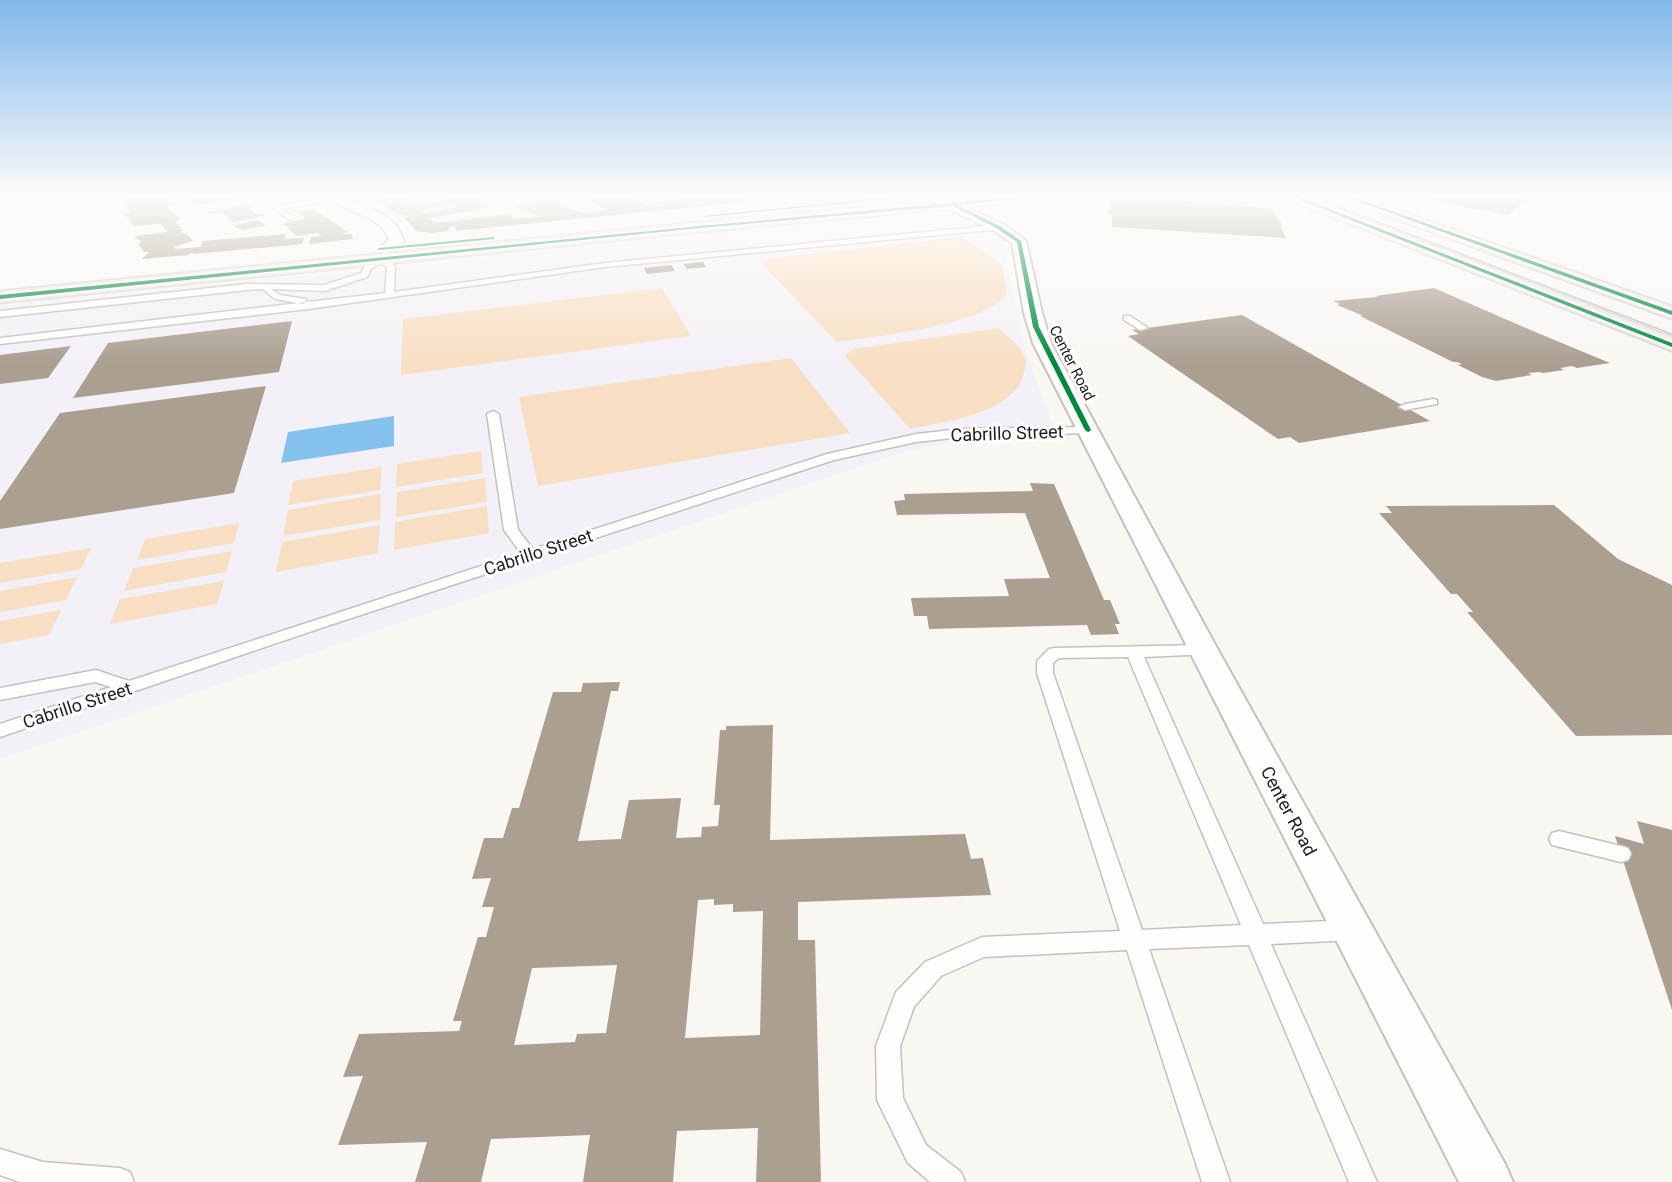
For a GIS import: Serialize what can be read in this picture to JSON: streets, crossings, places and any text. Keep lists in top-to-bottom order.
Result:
{
  "streets": {
    "street": ["Center Road"],
    "lane": ["Cabrillo Street"]
  },
  "crossings": [
    ["Center Road", "Cabrillo Street"]
  ]
}
